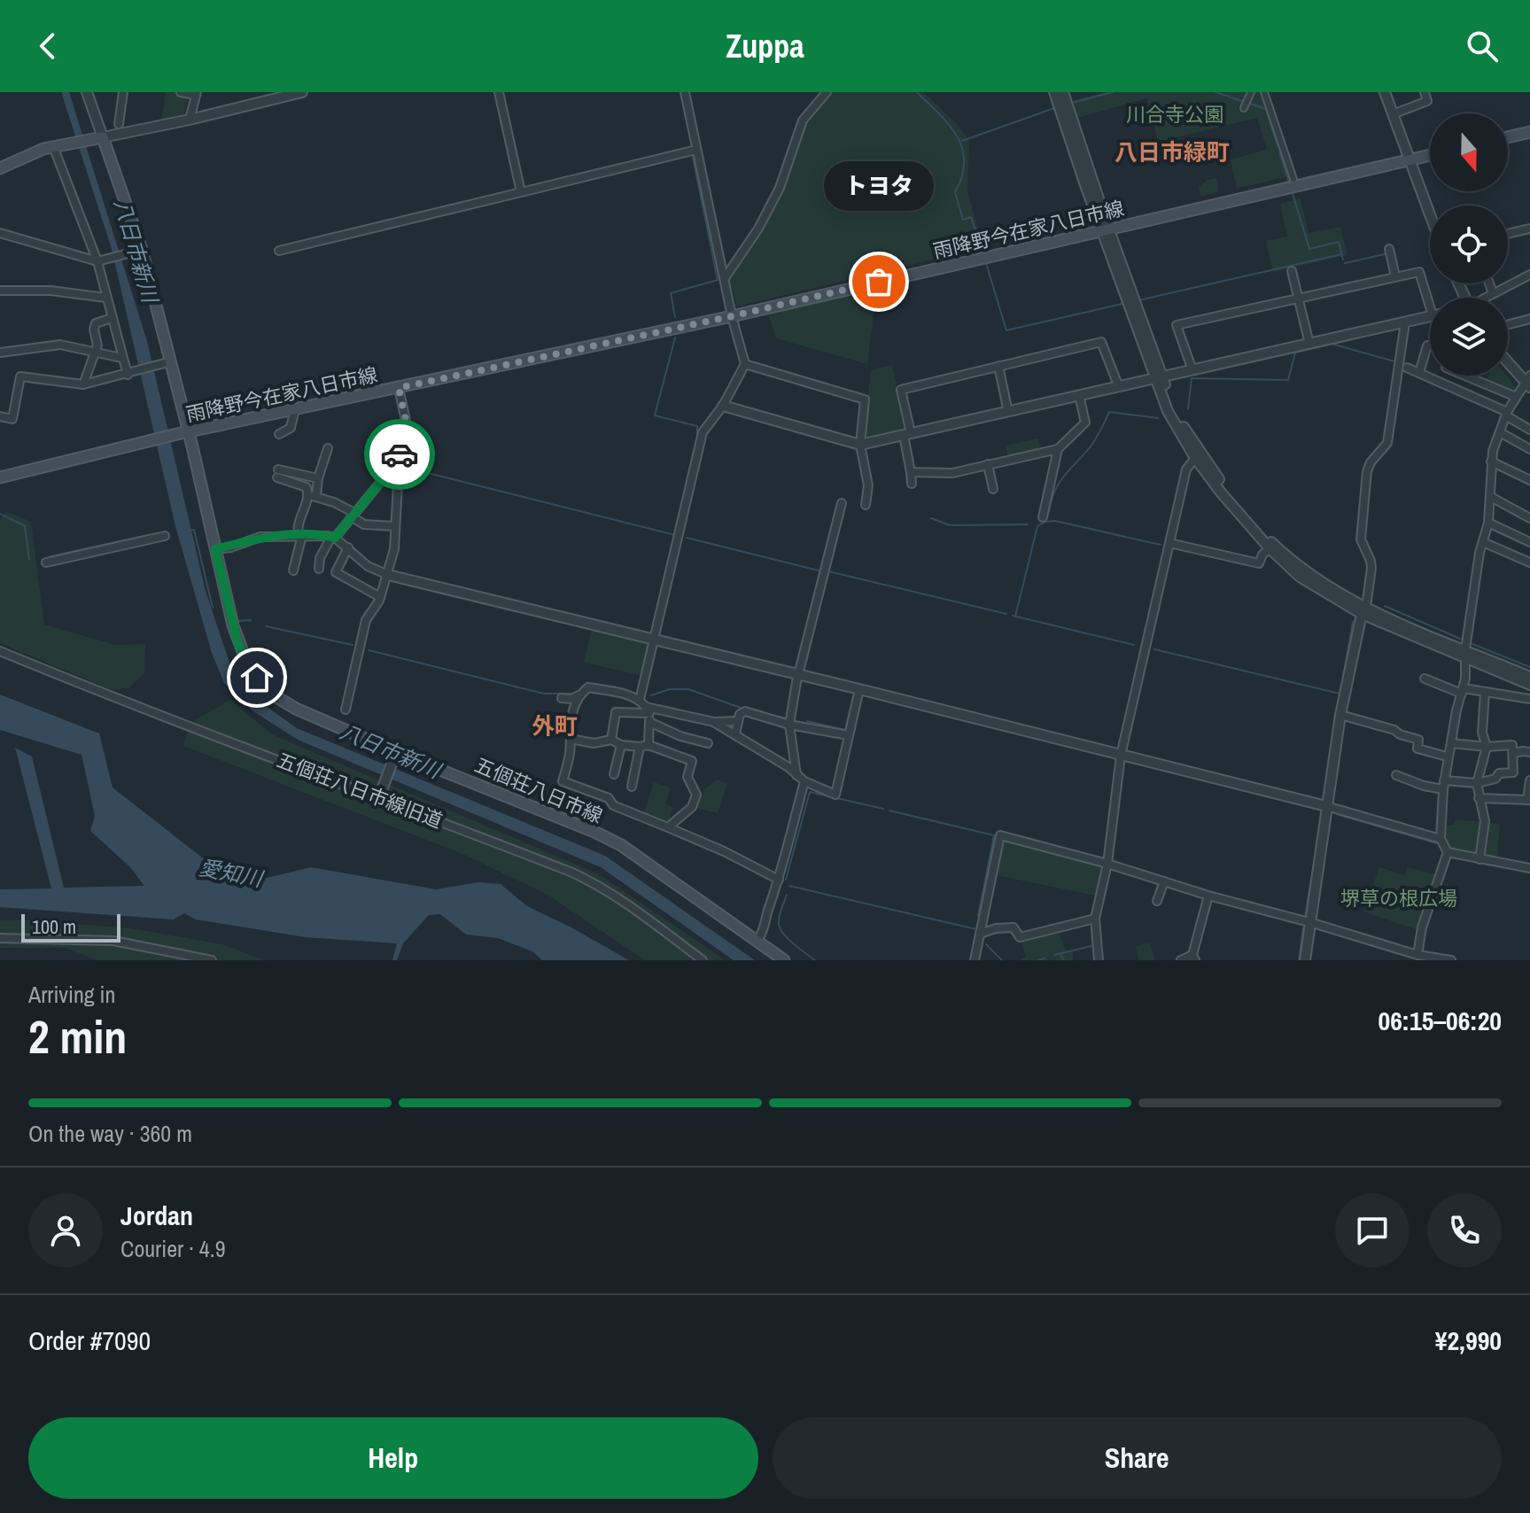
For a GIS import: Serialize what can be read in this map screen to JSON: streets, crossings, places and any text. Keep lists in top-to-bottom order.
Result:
{
  "streets": {
    "main road": ["雨降野今在家八日市線", "五個荘八日市線"],
    "street": ["五個荘八日市線旧道"]
  },
  "crossings": [
    ["雨降野今在家八日市線", "五個荘八日市線"]
  ],
  "districts": ["八日市緑町", "外町"],
  "water": ["八日市新川", "愛知川"],
  "parks": ["川合寺公園", "堺草の根広場"],
  "places": ["トヨタ"],
  "scale_bar": "100 m",
  "north": "bottom",
  "page": {
    "header": "Zuppa",
    "bubble": "トヨタ",
    "scale": "100 m",
    "heading": ["2 min", "Arriving in", "06:15–06:20"],
    "panel": [
      "Jordan",
      "Courier · 4.9",
      "Order #7090",
      "¥2,990"
    ],
    "bar": "On the way · 360 m",
    "buttons": ["Help", "Share"]
  }
}
